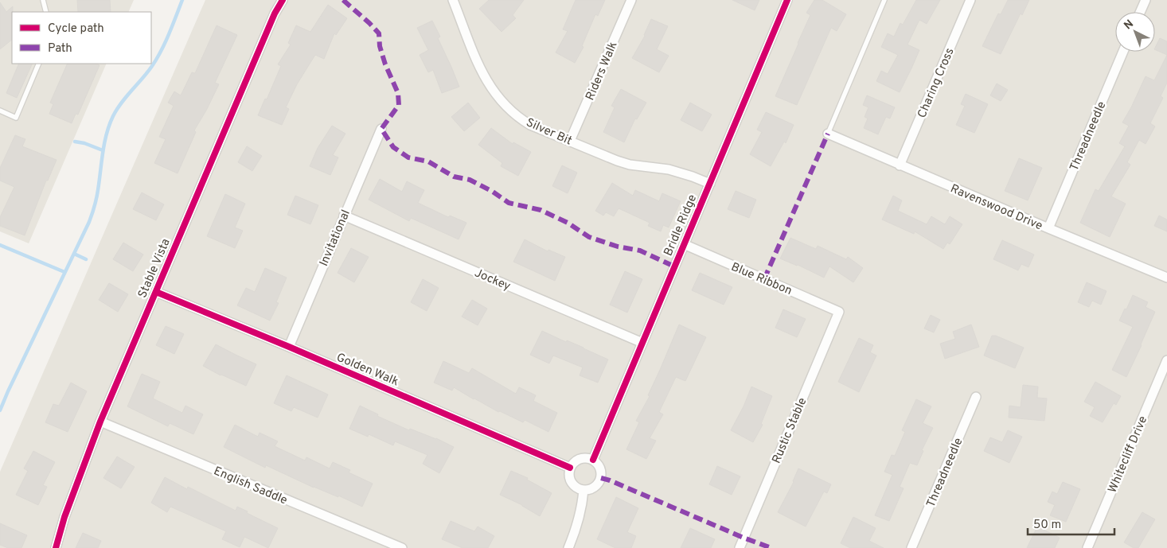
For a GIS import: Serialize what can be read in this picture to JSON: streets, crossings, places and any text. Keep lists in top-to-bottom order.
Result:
{
  "streets": {
    "street": [
      "Riders Walk",
      "Charing Cross",
      "Silver Bit",
      "Threadneedle",
      "Ravenswood Drive",
      "Bridle Ridge",
      "Invitational",
      "Stable Vista",
      "Blue Ribbon",
      "Jockey",
      "Golden Walk",
      "Rustic Stable",
      "Whitecliff Drive",
      "English Saddle"
    ]
  },
  "crossings": [
    ["Riders Walk", "Silver Bit"],
    ["Charing Cross", "Ravenswood Drive"],
    ["Silver Bit", "Bridle Ridge"],
    ["Threadneedle", "Ravenswood Drive"],
    ["Bridle Ridge", "Blue Ribbon"],
    ["Bridle Ridge", "Jockey"],
    ["Bridle Ridge", "Golden Walk"],
    ["Invitational", "Jockey"],
    ["Invitational", "Golden Walk"],
    ["Stable Vista", "Golden Walk"],
    ["Stable Vista", "English Saddle"],
    ["Blue Ribbon", "Rustic Stable"]
  ],
  "legend": ["Cycle path", "Path"],
  "scale_bar": "50 m",
  "north": "top left"
}
